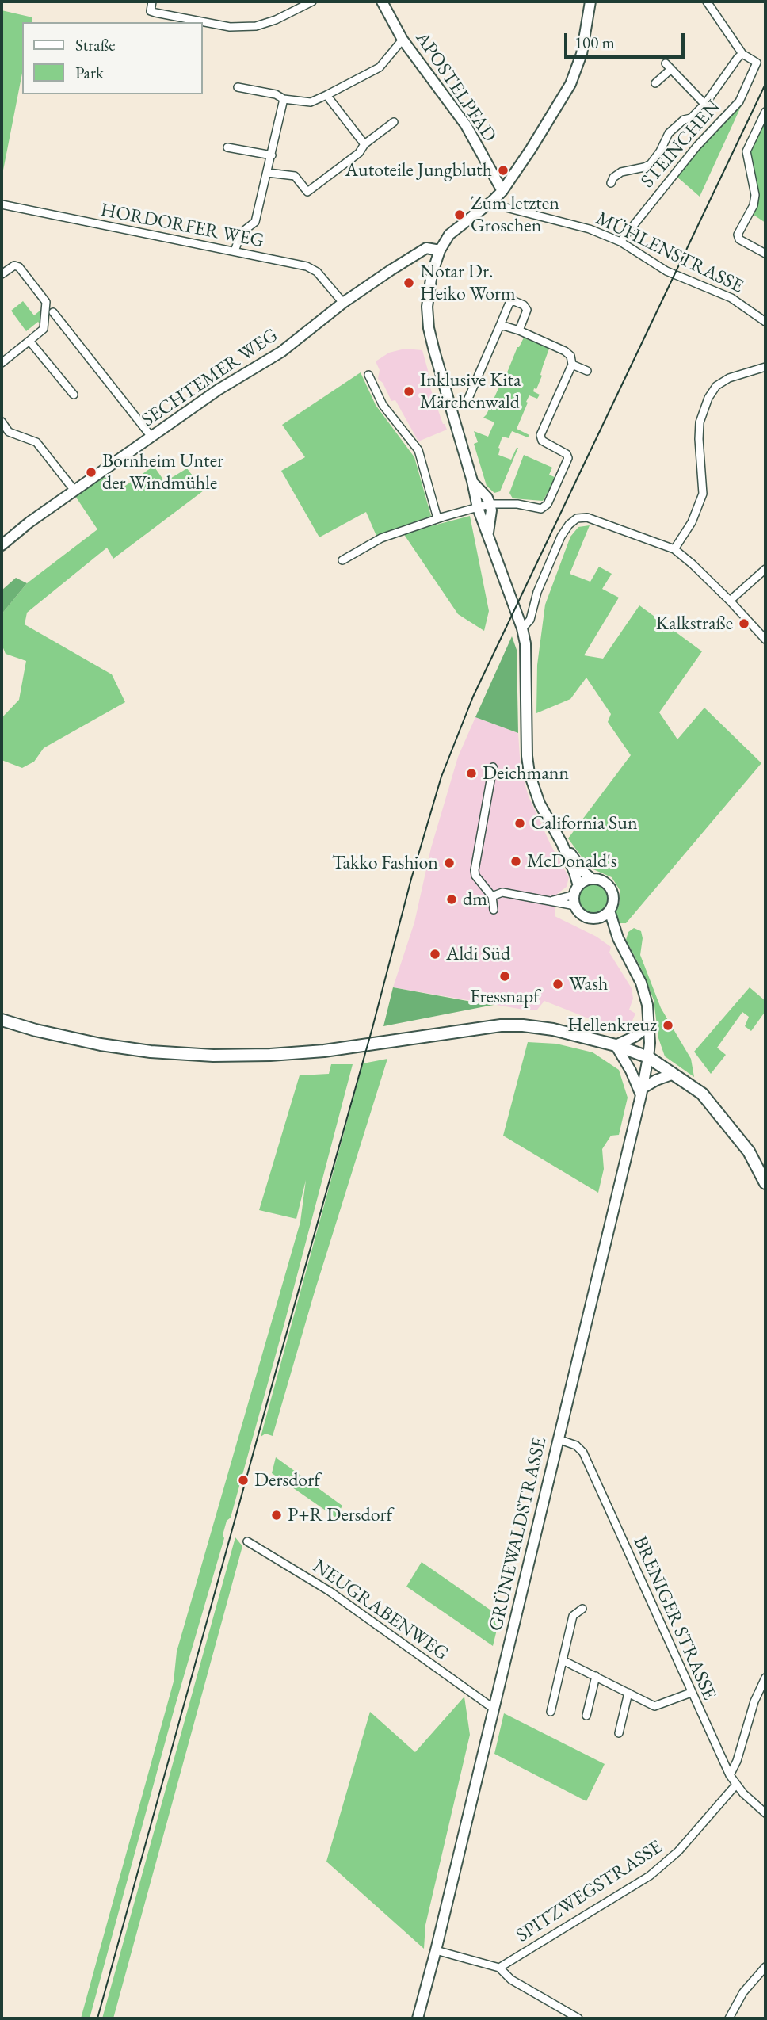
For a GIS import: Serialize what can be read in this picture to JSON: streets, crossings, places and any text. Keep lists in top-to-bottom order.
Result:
{
  "streets": {
    "street": [
      "APOSTELPFAD",
      "STEINCHEN",
      "HORDORFER WEG",
      "MÜHLENSTRASSE",
      "SECHTEMER WEG",
      "GRÜNEWALDSTRASSE",
      "NEUGRABENWEG",
      "BRENIGER STRASSE",
      "SPITZWEGSTRASSE"
    ]
  },
  "crossings": [
    ["STEINCHEN", "MÜHLENSTRASSE"],
    ["HORDORFER WEG", "SECHTEMER WEG"],
    ["GRÜNEWALDSTRASSE", "NEUGRABENWEG"],
    ["GRÜNEWALDSTRASSE", "BRENIGER STRASSE"],
    ["BRENIGER STRASSE", "SPITZWEGSTRASSE"]
  ],
  "places": [
    "Autoteile Jungbluth",
    "Zum letzten Groschen",
    "Notar Dr. Heiko Worm",
    "Inklusive Kita Märchenwald",
    "Bornheim Unter der Windmühle",
    "Kalkstraße",
    "Deichmann",
    "California Sun",
    "McDonald's",
    "Takko Fashion",
    "dm",
    "Aldi Süd",
    "Fressnapf",
    "Wash",
    "Hellenkreuz",
    "Dersdorf",
    "P+R Dersdorf"
  ],
  "legend": ["Straße", "Park"],
  "scale_bar": "100 m"
}
